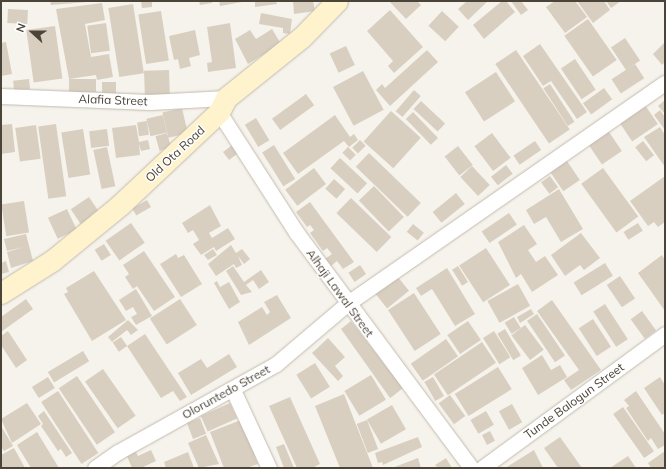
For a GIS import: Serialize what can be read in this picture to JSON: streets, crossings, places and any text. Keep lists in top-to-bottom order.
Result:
{
  "streets": {
    "street": [
      "Alafia Street",
      "Old Ota Road",
      "Alhaji Lawal Street",
      "Oloruntedo Street",
      "Tunde Balogun Street"
    ]
  },
  "crossings": [
    ["Alafia Street", "Old Ota Road"],
    ["Alafia Street", "Alhaji Lawal Street"],
    ["Old Ota Road", "Alhaji Lawal Street"],
    ["Alhaji Lawal Street", "Oloruntedo Street"]
  ],
  "north": "left"
}
